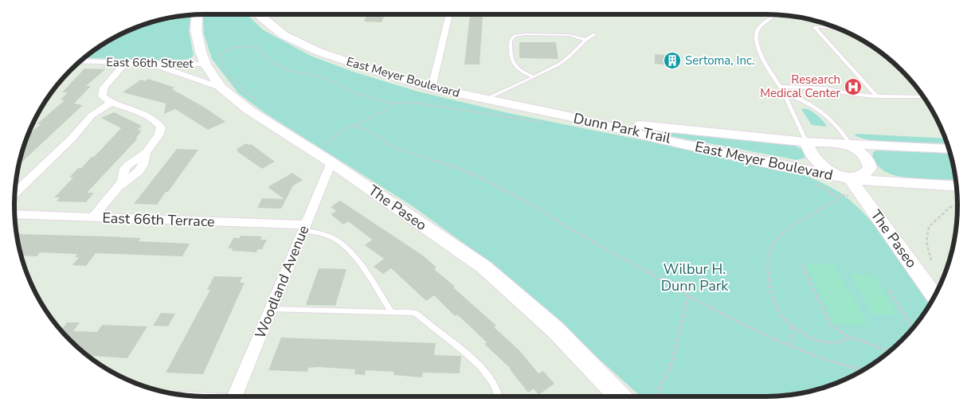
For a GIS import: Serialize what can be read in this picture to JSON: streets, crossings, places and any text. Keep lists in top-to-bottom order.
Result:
{
  "streets": {
    "main road": ["East Meyer Boulevard", "The Paseo"],
    "street": ["East 66th Street", "East 66th Terrace", "Woodland Avenue"]
  },
  "crossings": [
    ["East 66th Street", "The Paseo"],
    ["East Meyer Boulevard", "The Paseo"],
    ["The Paseo", "Woodland Avenue"],
    ["East 66th Terrace", "Woodland Avenue"]
  ],
  "parks": ["Wilbur H. Dunn Park"],
  "places": {
    "building": ["Sertoma, Inc."],
    "hospital": ["Research Medical Center"]
  }
}
